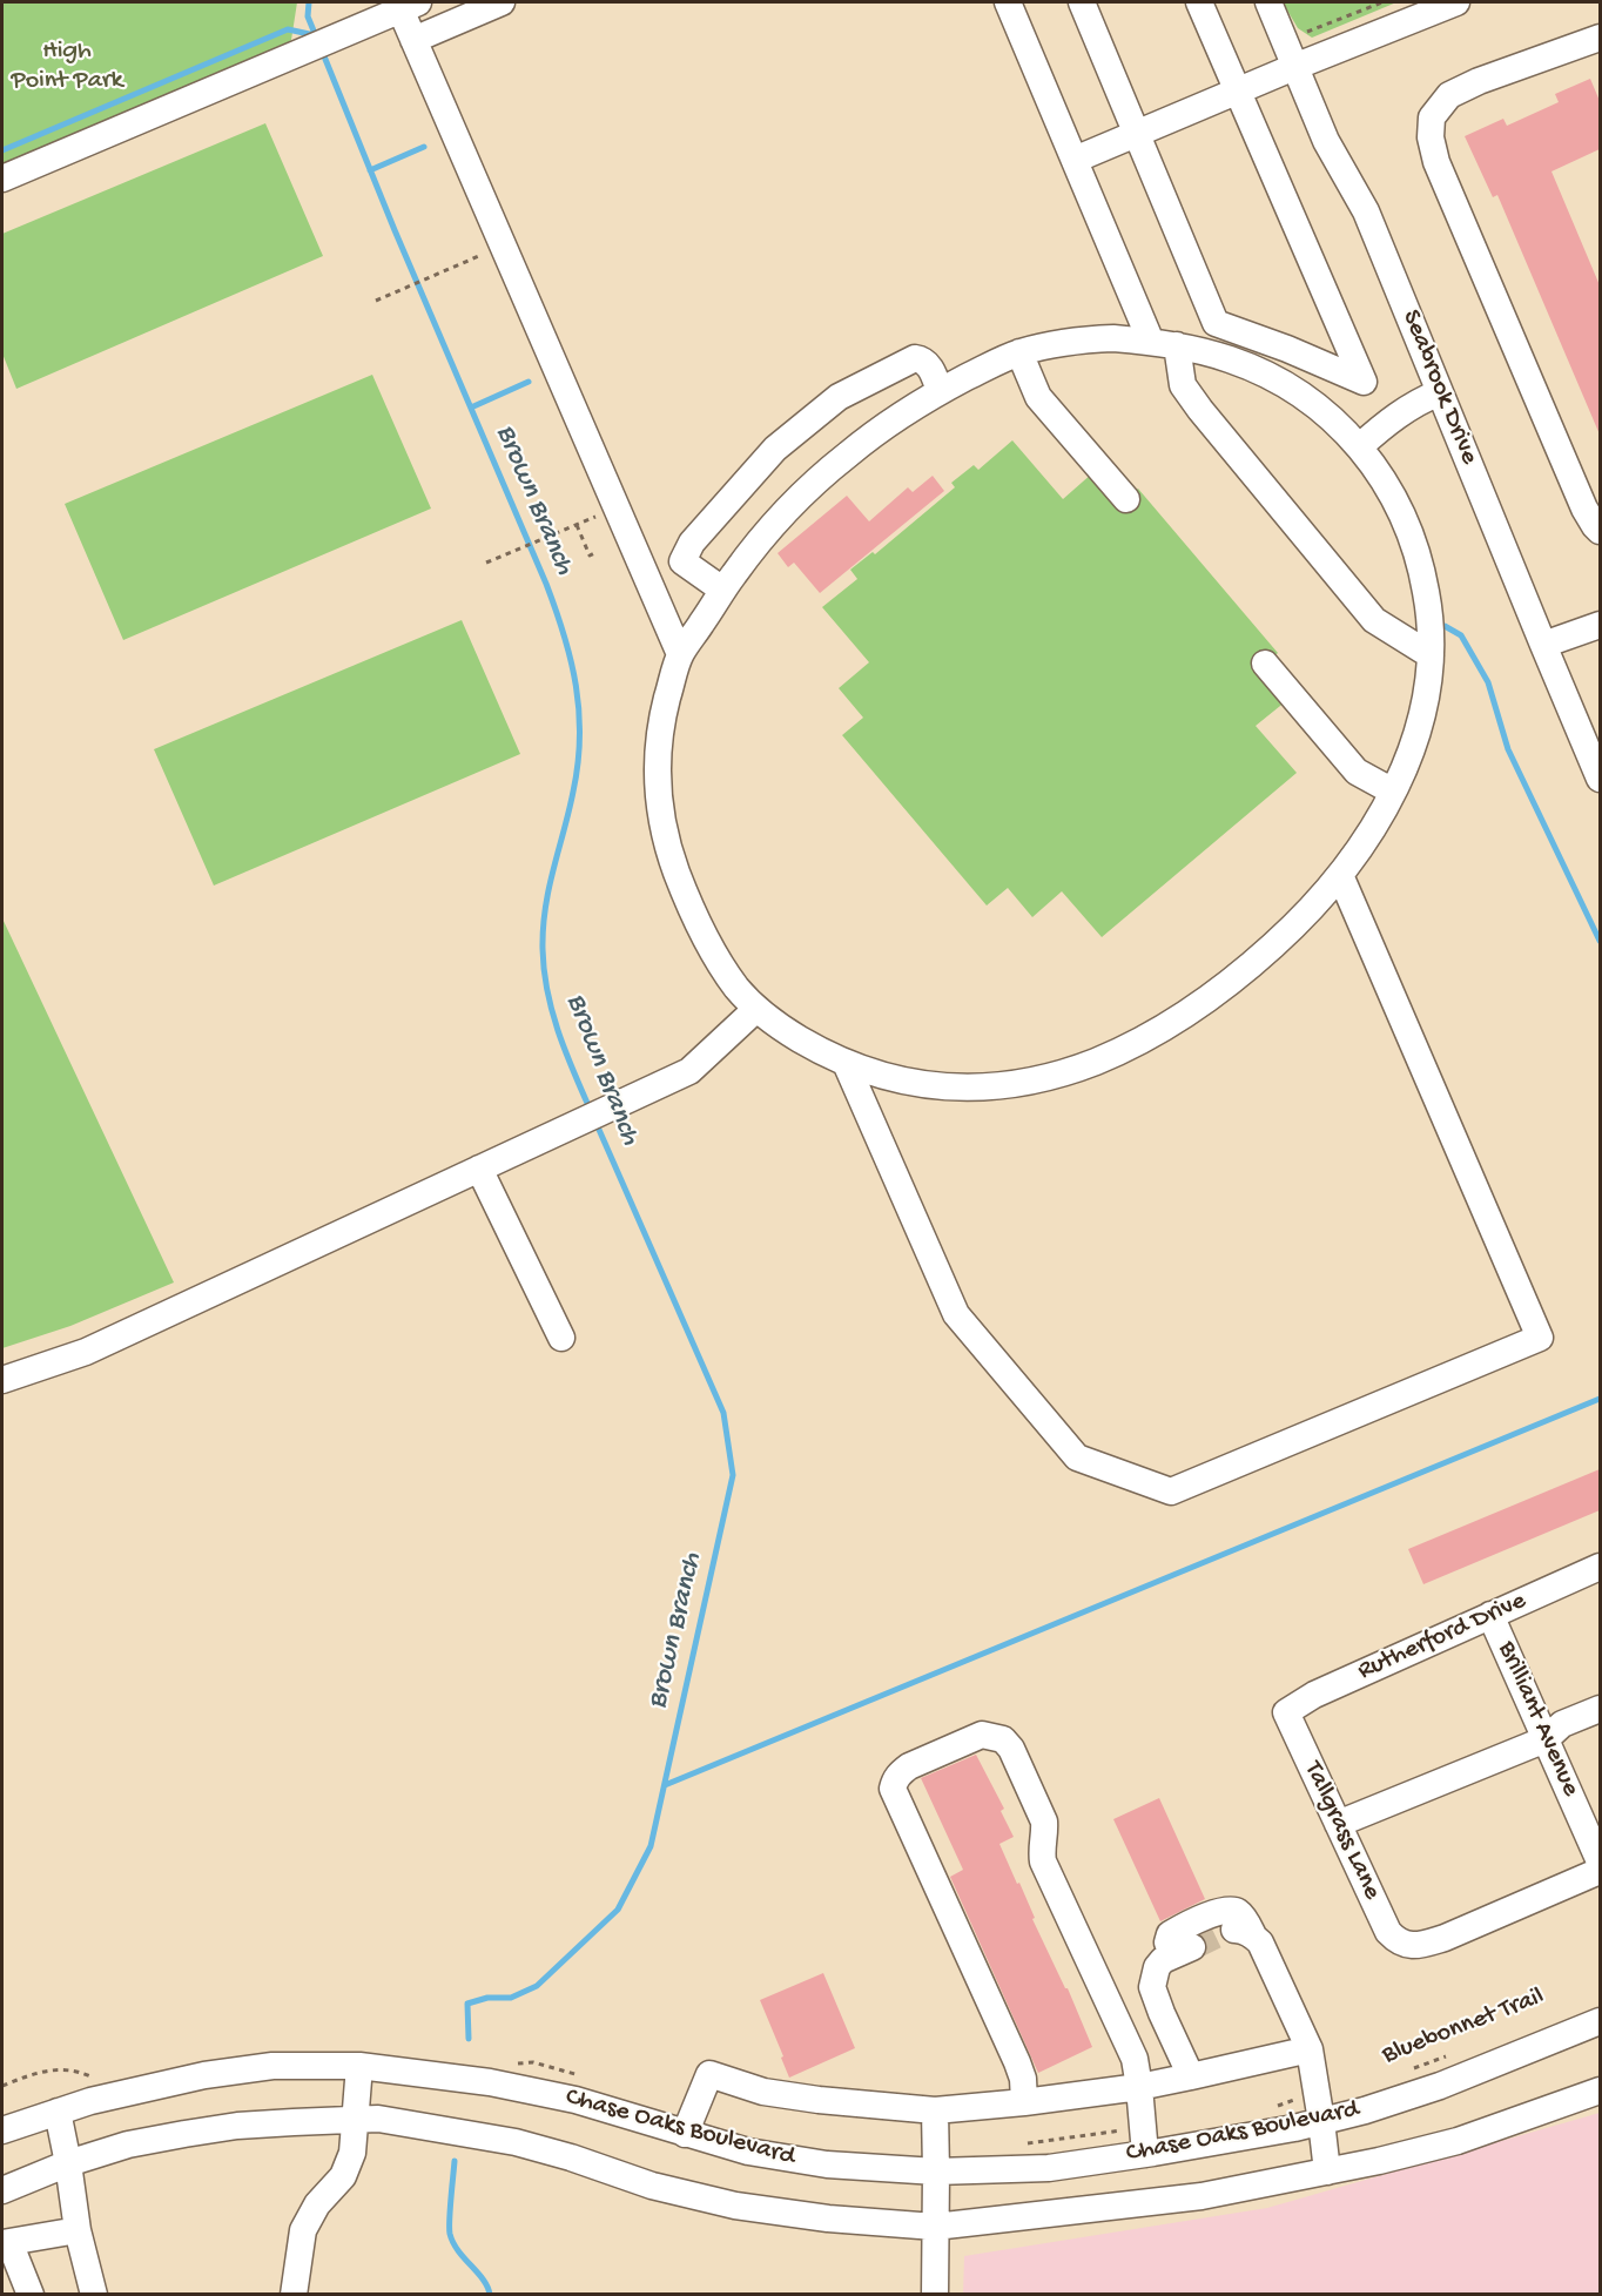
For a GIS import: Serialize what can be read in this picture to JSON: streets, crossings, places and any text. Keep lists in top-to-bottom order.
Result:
{
  "streets": {
    "street": [
      "Seabrook Drive",
      "Rutherford Drive",
      "Brilliant Avenue",
      "Tallgrass Lane",
      "Chase Oaks Boulevard"
    ],
    "path": ["Bluebonnet Trail"]
  },
  "crossings": [
    ["Rutherford Drive", "Brilliant Avenue"],
    ["Rutherford Drive", "Tallgrass Lane"]
  ],
  "water": ["Brown Branch"],
  "parks": ["High Point Park"]
}
